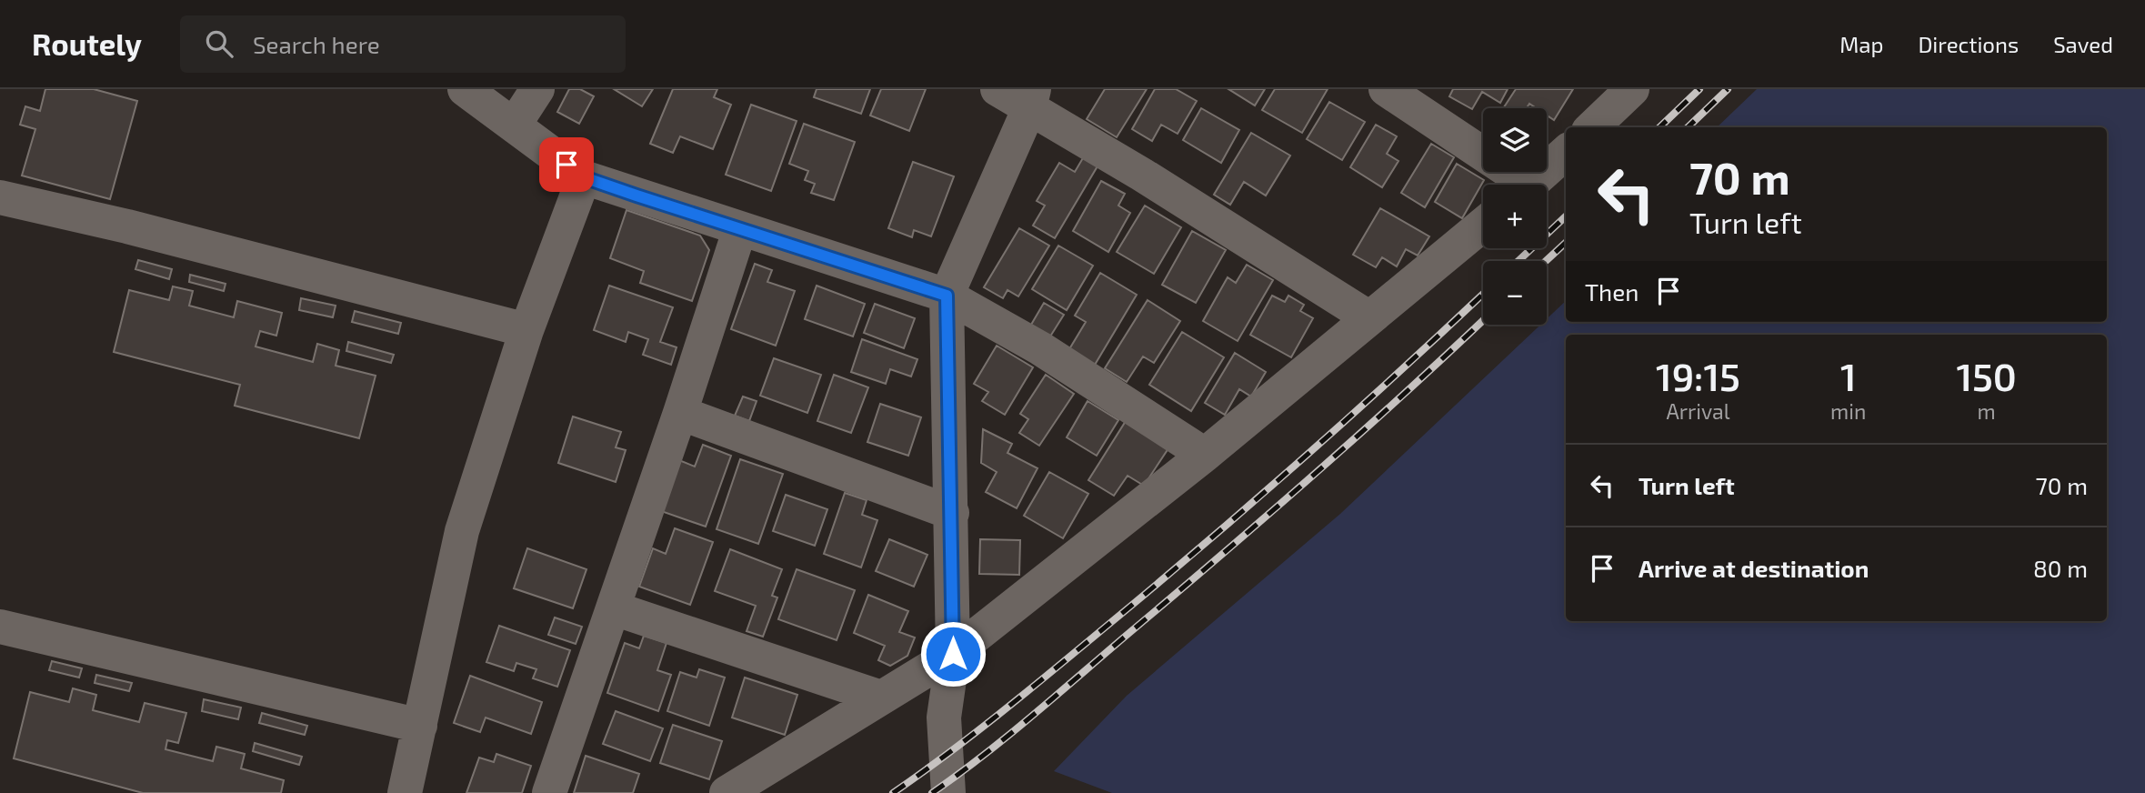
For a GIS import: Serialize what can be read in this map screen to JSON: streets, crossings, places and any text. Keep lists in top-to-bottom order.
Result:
{
  "page": {
    "header": "Routely",
    "search": "Search here",
    "nav": ["Map", "Directions", "Saved"],
    "map_buttons": ["+", "−"],
    "turn": ["70 m", "Turn left"],
    "then": "Then",
    "eta": [
      "19:15",
      "Arrival",
      "1",
      "min",
      "150",
      "m"
    ],
    "list": [
      {
        "name": "Turn left",
        "value": "70 m"
      },
      {
        "name": "Arrive at destination",
        "value": "80 m"
      }
    ]
  }
}
